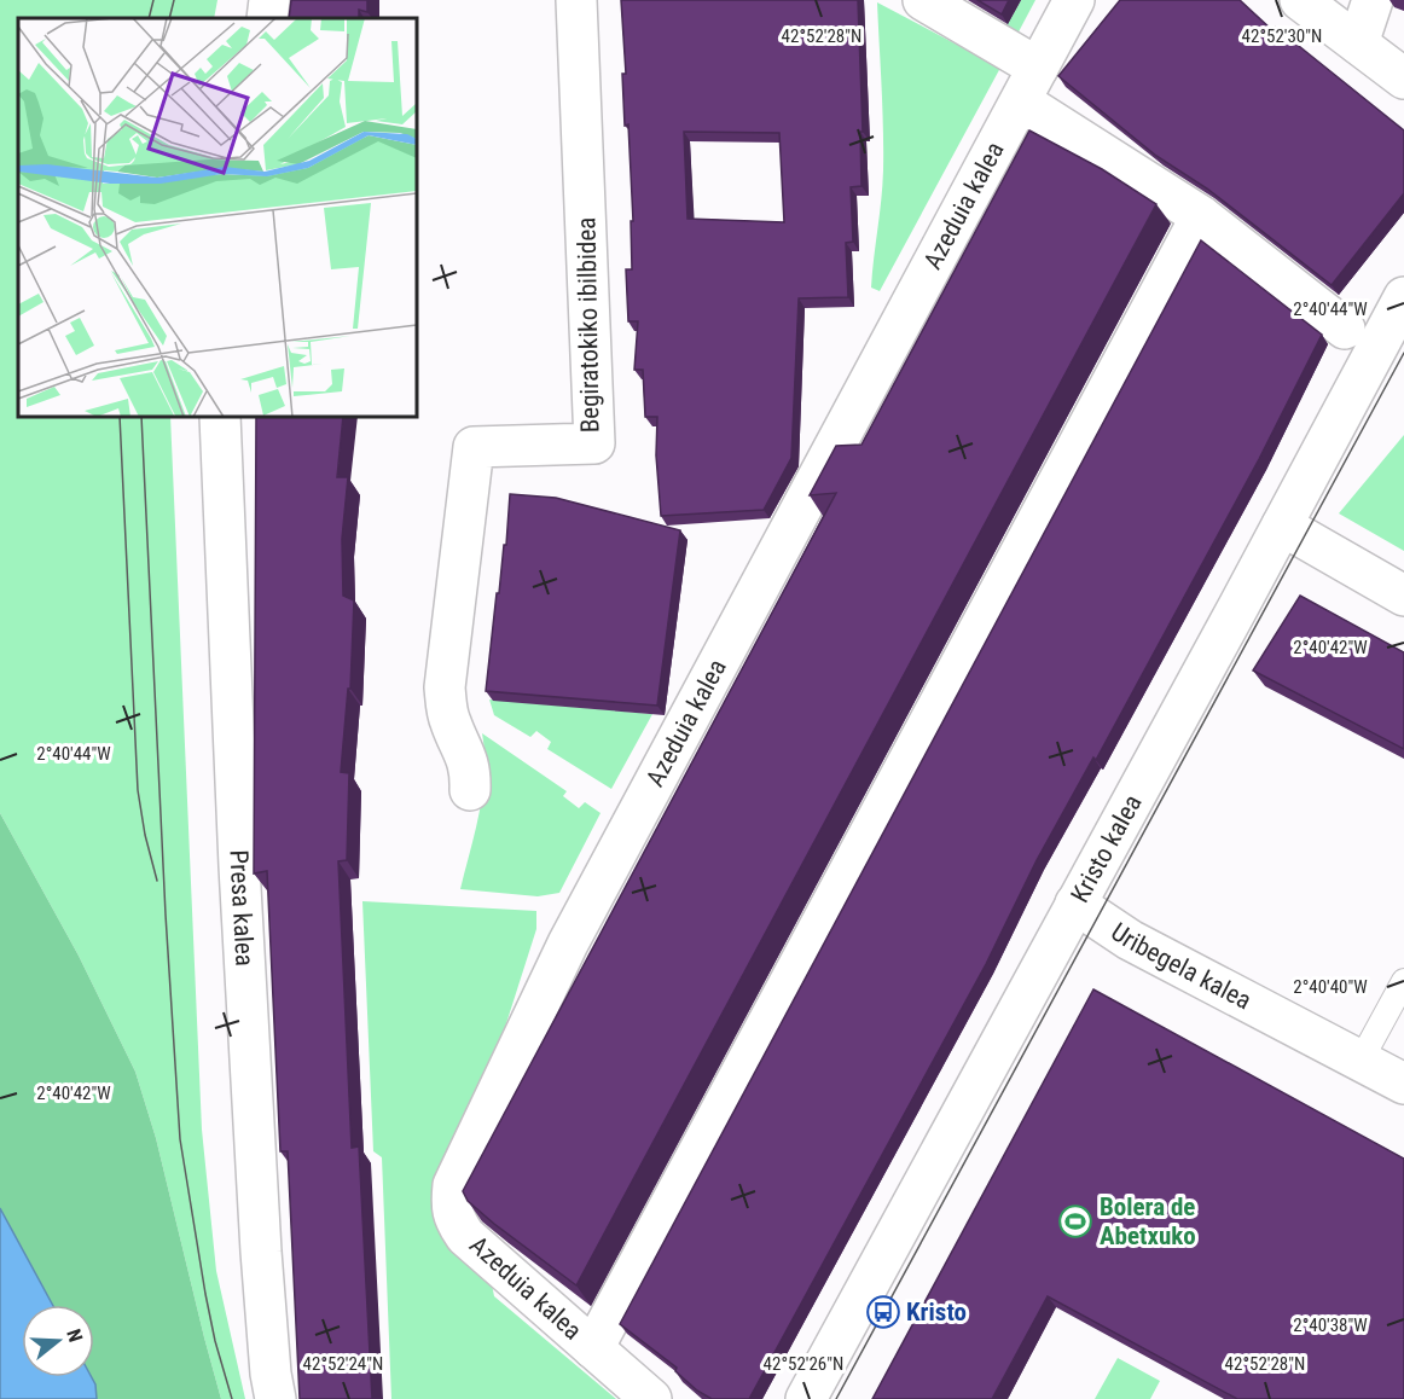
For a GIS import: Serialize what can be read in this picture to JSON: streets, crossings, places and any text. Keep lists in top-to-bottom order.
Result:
{
  "streets": {
    "street": [
      "Azeduia kalea",
      "Begiratokiko ibilbidea",
      "Kristo kalea",
      "Presa kalea",
      "Uribegela kalea"
    ]
  },
  "crossings": [
    ["Kristo kalea", "Uribegela kalea"]
  ],
  "places": {
    "sports": ["Bolera de Abetxuko"],
    "bus stop": ["Kristo"]
  },
  "north": "right",
  "coordinates": [
    "42°52'28\"N",
    "42°52'30\"N",
    "2°40'44\"W",
    "2°40'42\"W",
    "2°40'40\"W",
    "2°40'38\"W",
    "42°52'24\"N",
    "42°52'26\"N"
  ]
}
